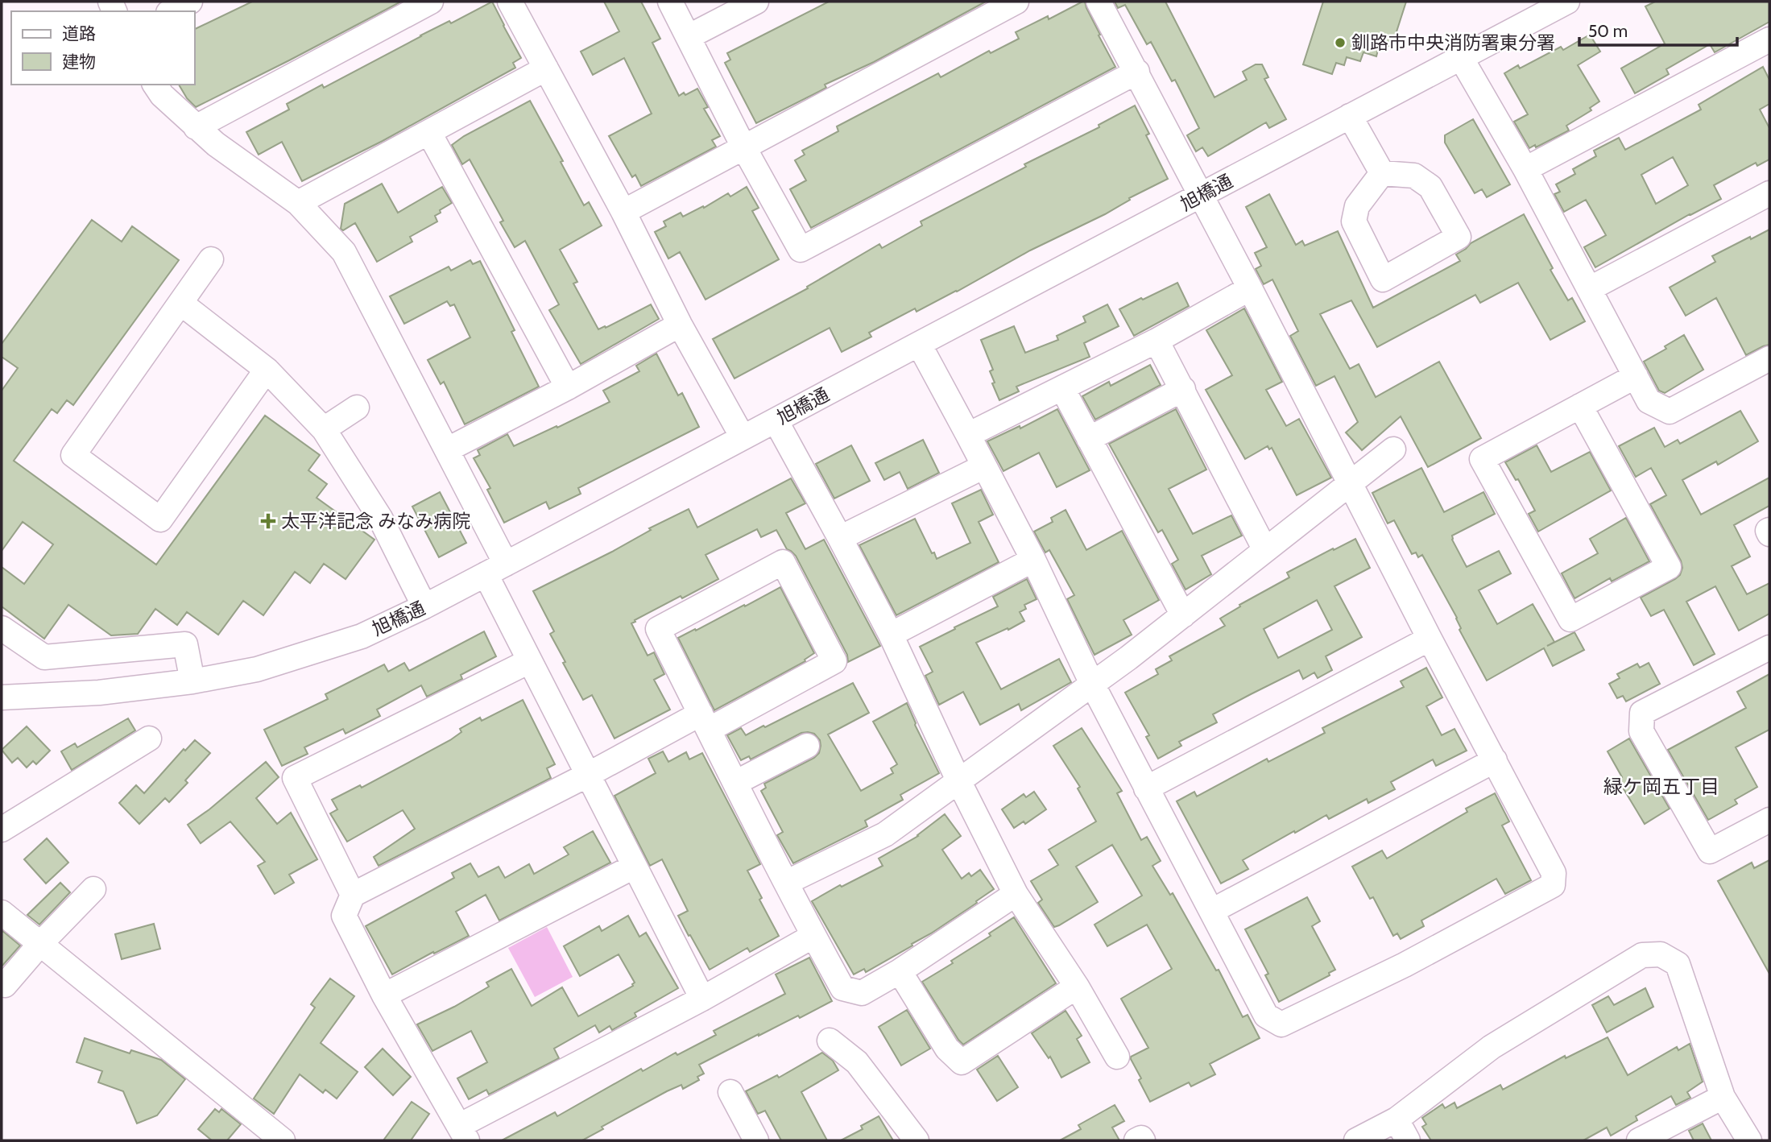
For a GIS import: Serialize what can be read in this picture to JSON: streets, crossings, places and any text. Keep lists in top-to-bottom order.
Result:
{
  "streets": {
    "street": ["旭橋通"]
  },
  "districts": ["緑ケ岡五丁目"],
  "places": {
    "other": ["釧路市中央消防署東分署"],
    "health": ["太平洋記念 みなみ病院"]
  },
  "legend": ["道路", "建物"],
  "scale_bar": "50 m"
}
